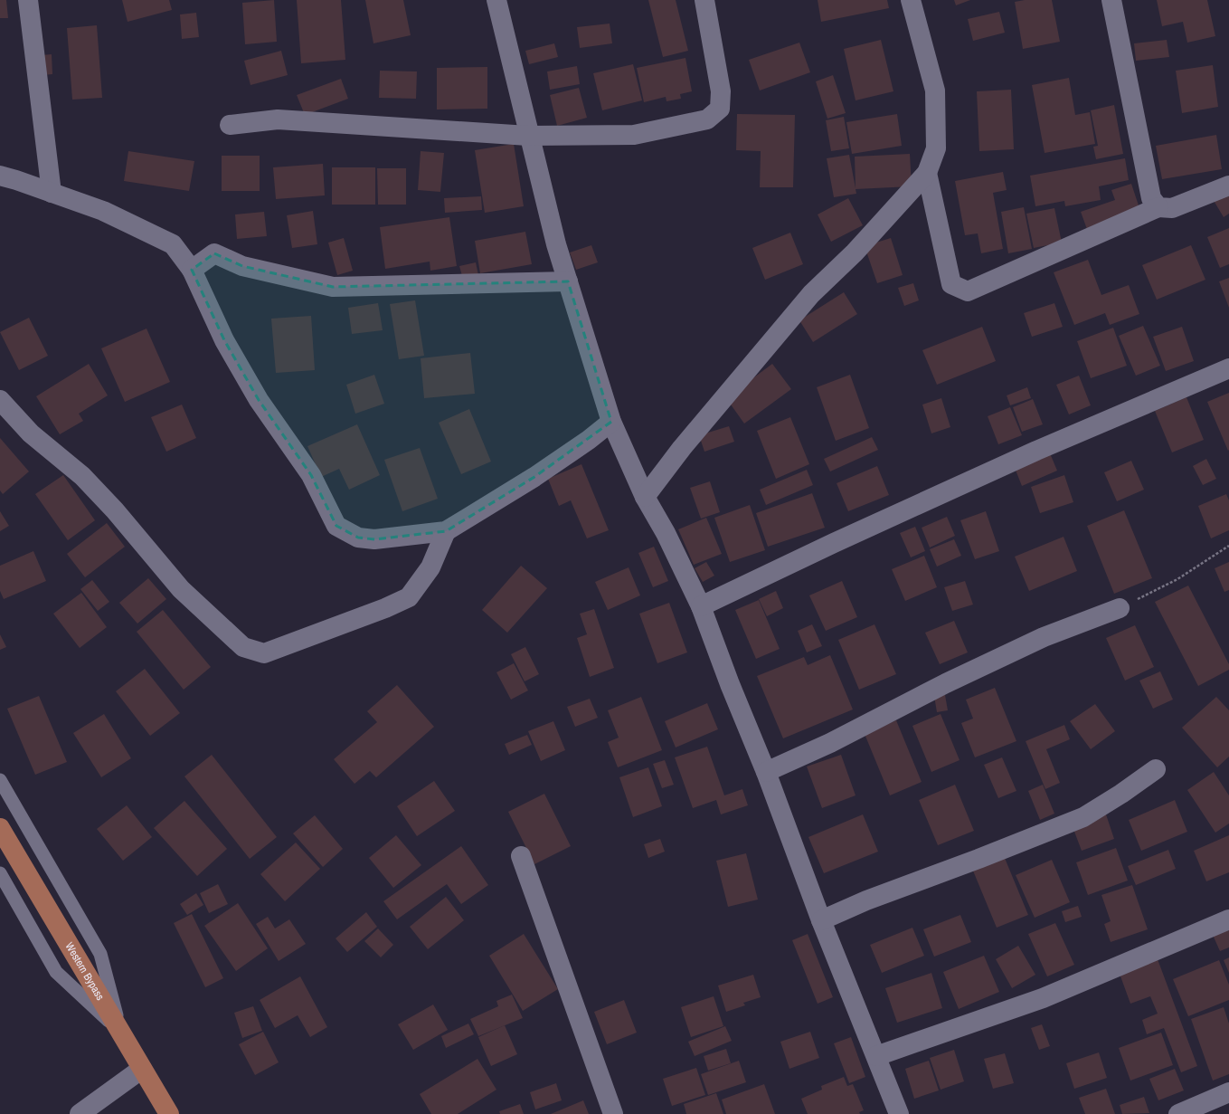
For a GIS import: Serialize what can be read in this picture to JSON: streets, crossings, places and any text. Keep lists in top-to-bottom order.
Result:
{
  "streets": {
    "main road": ["Western Bypass"]
  }
}
